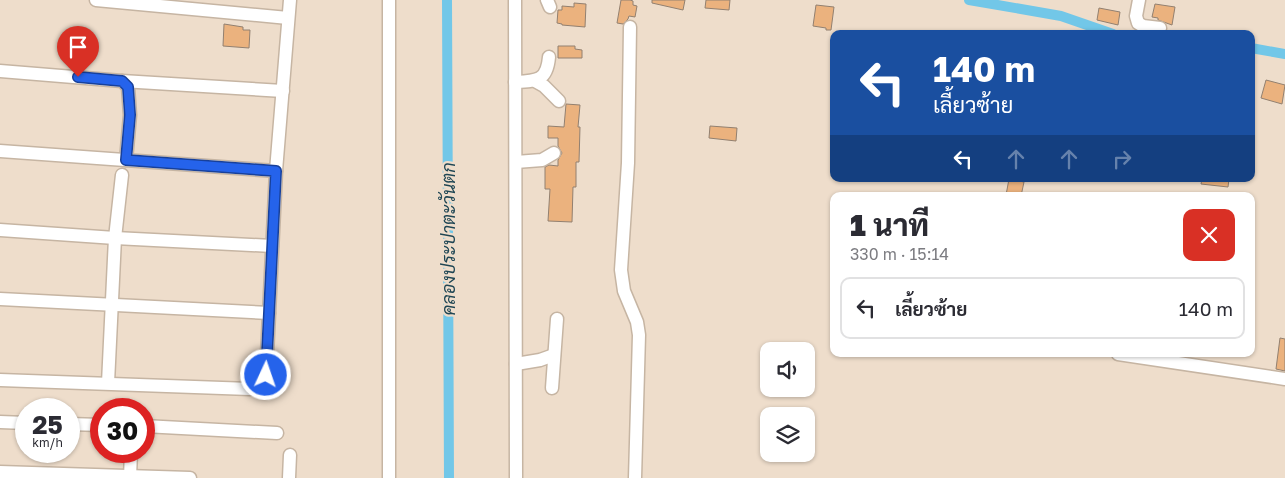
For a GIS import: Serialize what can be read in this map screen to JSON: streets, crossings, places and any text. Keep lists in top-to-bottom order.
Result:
{
  "water": ["คลองประปาตะวันตก"],
  "page": {
    "turn": ["140 m", "เลี้ยวซ้าย"],
    "heading": ["1 นาที", "330 m · 15:14"],
    "list": [
      {
        "name": "เลี้ยวซ้าย",
        "value": "140 m"
      }
    ],
    "speed": "25 km/h",
    "limit": "30"
  }
}
